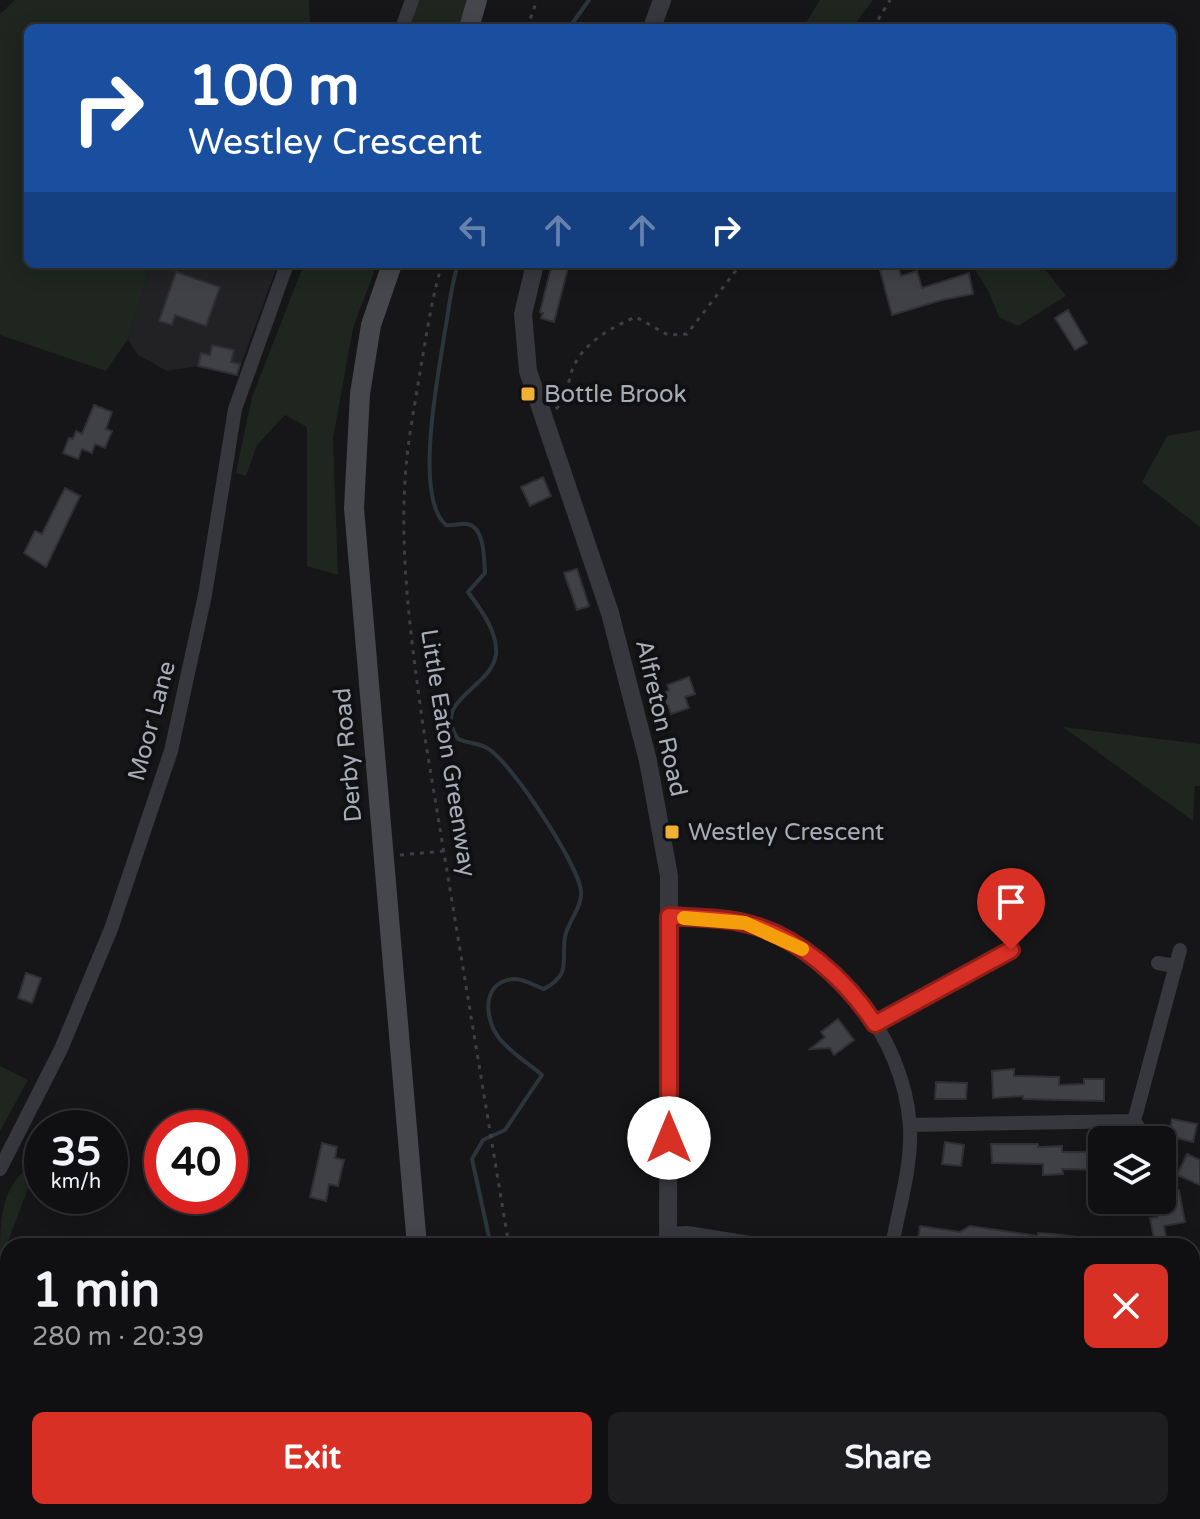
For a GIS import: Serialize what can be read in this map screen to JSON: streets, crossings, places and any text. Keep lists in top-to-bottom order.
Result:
{
  "streets": {
    "main road": ["Derby Road"],
    "street": ["Alfreton Road", "Moor Lane"],
    "path": ["Little Eaton Greenway"]
  },
  "places": {
    "transit": ["Bottle Brook", "Westley Crescent"]
  },
  "page": {
    "turn": ["100 m", "Westley Crescent"],
    "speed": "35 km/h",
    "limit": "40",
    "heading": ["1 min", "280 m · 20:39"],
    "buttons": ["Exit", "Share"]
  }
}
